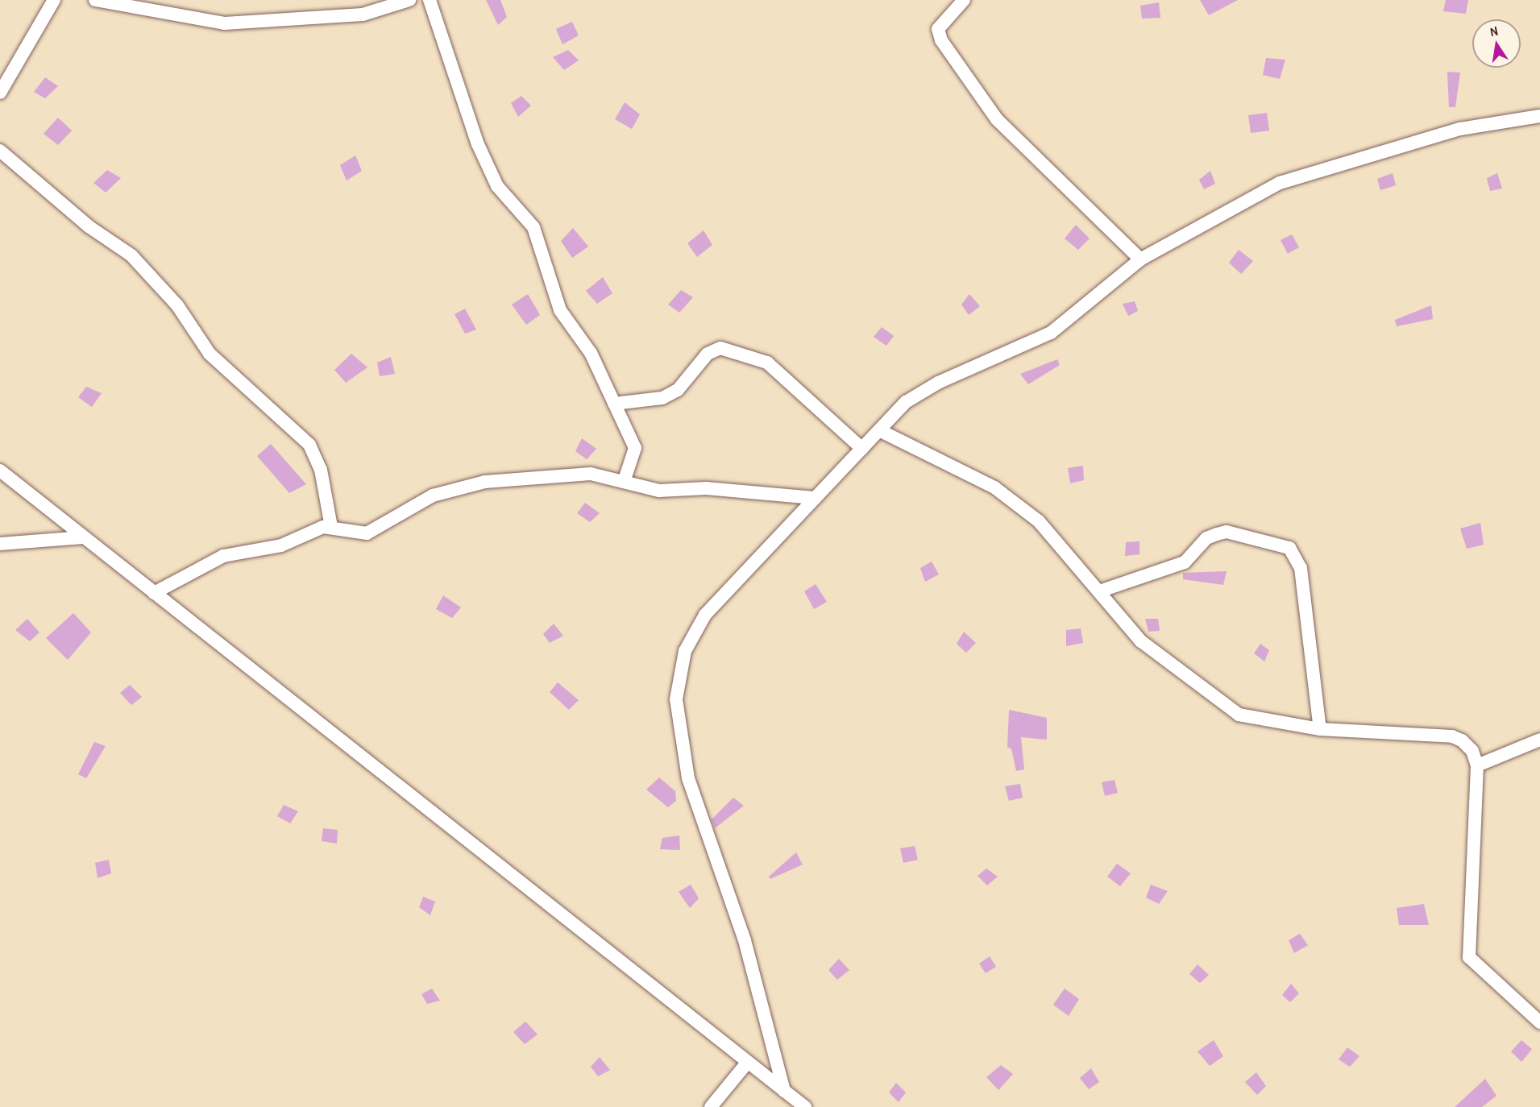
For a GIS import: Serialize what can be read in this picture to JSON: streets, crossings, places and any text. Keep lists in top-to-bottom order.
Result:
{
  "north": "top"
}
